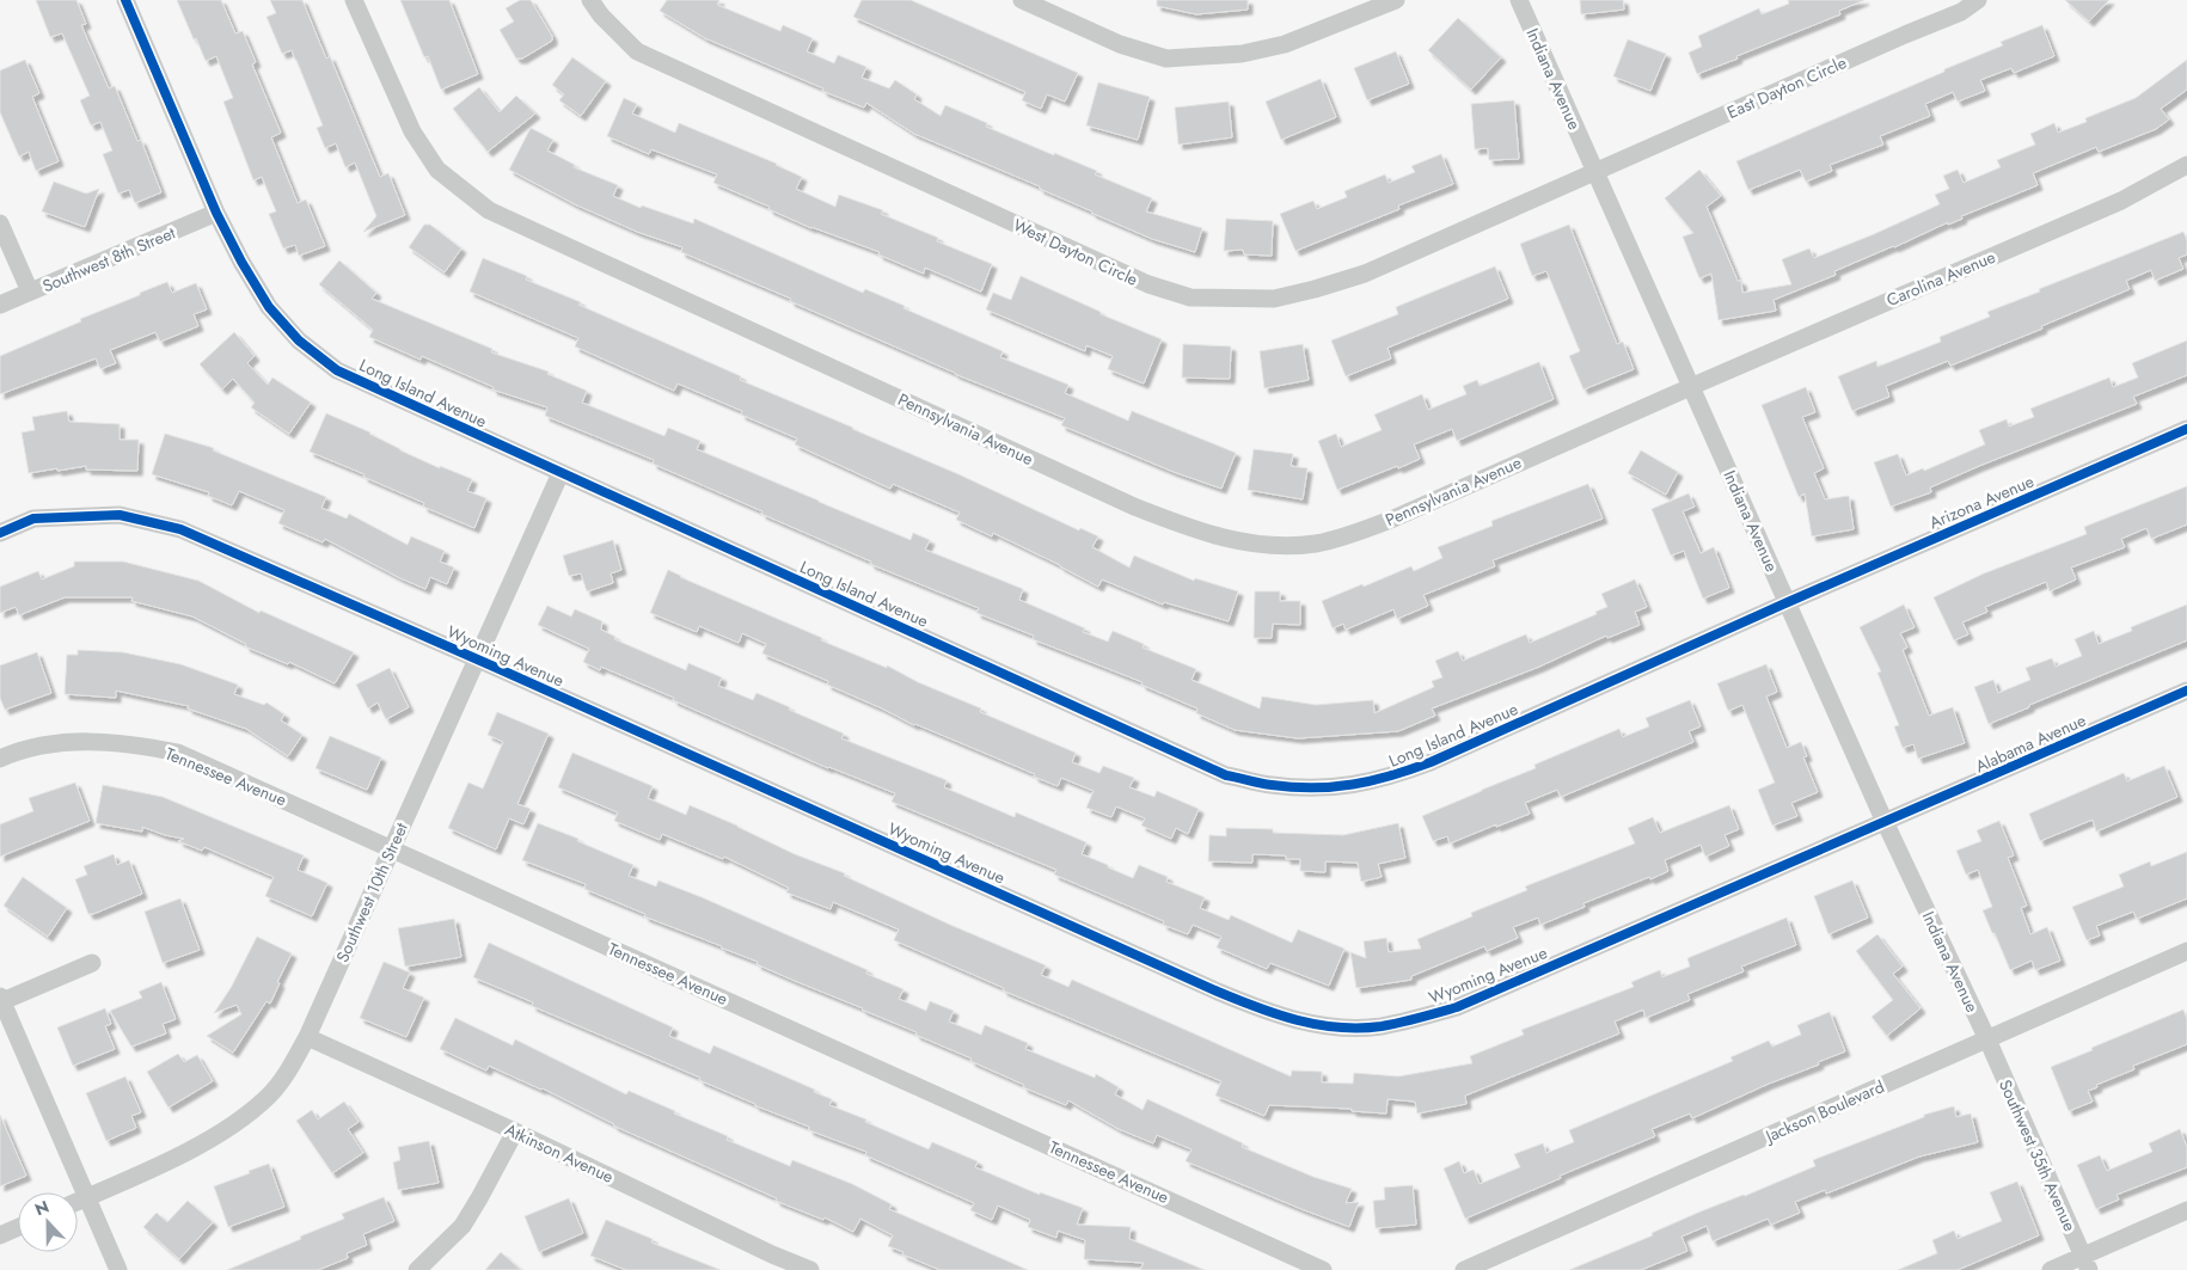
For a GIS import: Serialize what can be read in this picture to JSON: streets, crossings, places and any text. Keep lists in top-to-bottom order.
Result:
{
  "streets": {
    "street": [
      "Indiana Avenue",
      "East Dayton Circle",
      "West Dayton Circle",
      "Southwest 8th Street",
      "Carolina Avenue",
      "Long Island Avenue",
      "Pennsylvania Avenue",
      "Arizona Avenue",
      "Wyoming Avenue",
      "Alabama Avenue",
      "Tennessee Avenue",
      "Southwest 10th Street",
      "Jackson Boulevard",
      "Atkinson Avenue",
      "Southwest 35th Avenue"
    ]
  },
  "crossings": [
    ["Indiana Avenue", "East Dayton Circle"],
    ["Indiana Avenue", "West Dayton Circle"],
    ["Indiana Avenue", "Carolina Avenue"],
    ["Indiana Avenue", "Long Island Avenue"],
    ["Indiana Avenue", "Pennsylvania Avenue"],
    ["Indiana Avenue", "Arizona Avenue"],
    ["Indiana Avenue", "Wyoming Avenue"],
    ["Indiana Avenue", "Alabama Avenue"],
    ["Indiana Avenue", "Jackson Boulevard"],
    ["Indiana Avenue", "Southwest 35th Avenue"],
    ["East Dayton Circle", "West Dayton Circle"],
    ["Southwest 8th Street", "Long Island Avenue"],
    ["Carolina Avenue", "Pennsylvania Avenue"],
    ["Long Island Avenue", "Arizona Avenue"],
    ["Long Island Avenue", "Southwest 10th Street"],
    ["Wyoming Avenue", "Alabama Avenue"],
    ["Wyoming Avenue", "Southwest 10th Street"],
    ["Tennessee Avenue", "Southwest 10th Street"],
    ["Southwest 10th Street", "Atkinson Avenue"],
    ["Jackson Boulevard", "Southwest 35th Avenue"]
  ],
  "north": "top"
}
